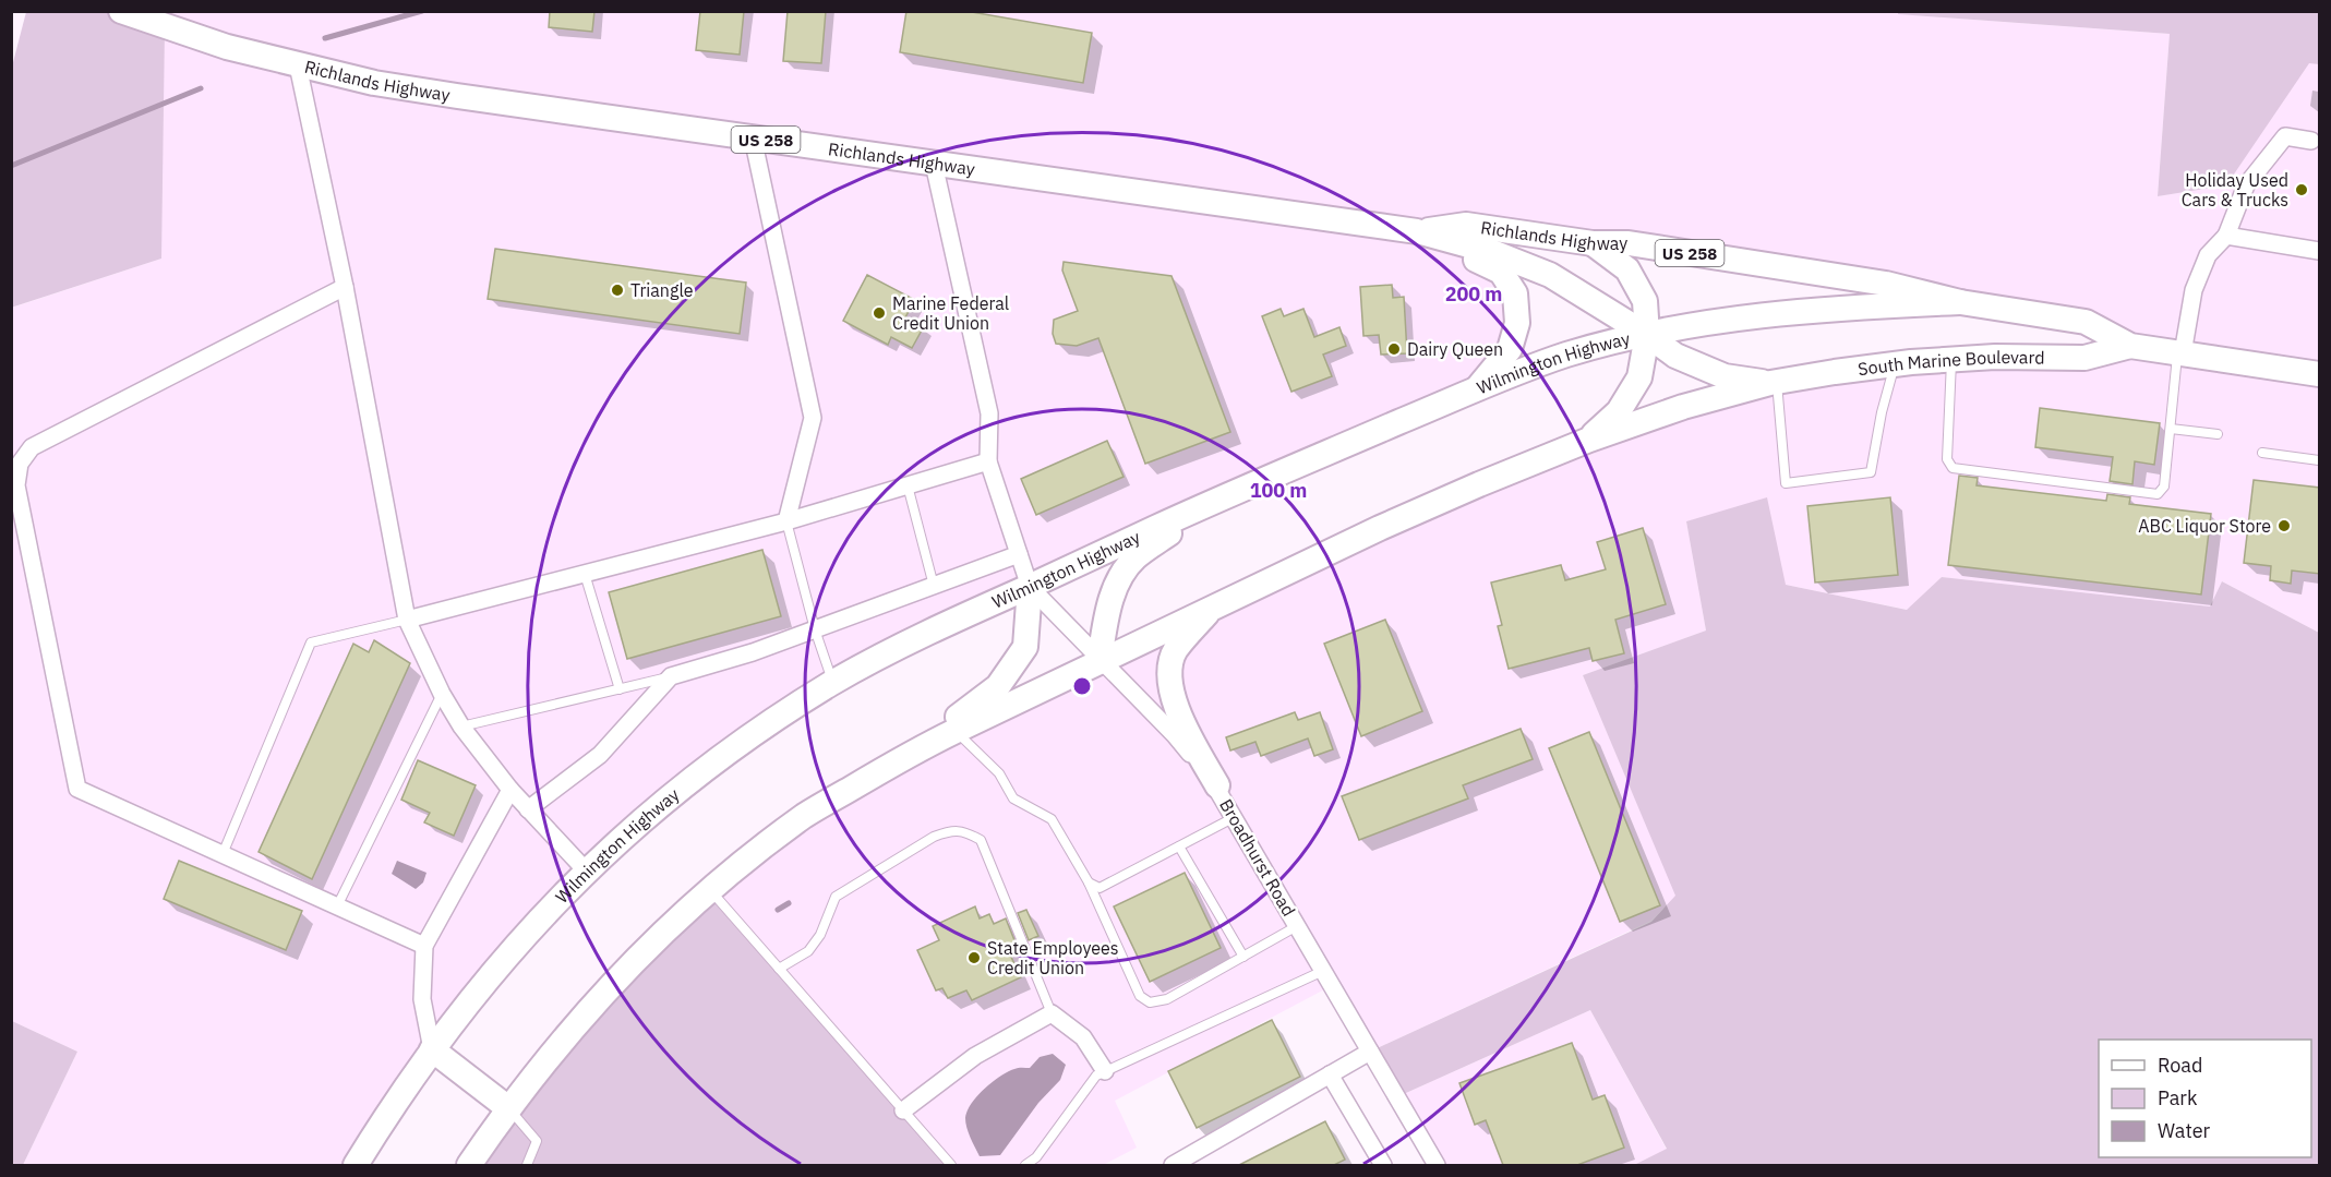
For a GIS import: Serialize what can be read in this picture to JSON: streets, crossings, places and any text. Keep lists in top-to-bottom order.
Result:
{
  "streets": {
    "main road": [
      "Richlands Highway",
      "US 258",
      "Wilmington Highway",
      "South Marine Boulevard"
    ],
    "street": ["Broadhurst Road"]
  },
  "crossings": [
    ["Richlands Highway", "Wilmington Highway"],
    ["Richlands Highway", "South Marine Boulevard"],
    ["Wilmington Highway", "South Marine Boulevard"],
    ["Wilmington Highway", "Broadhurst Road"]
  ],
  "places": [
    "Holiday Used Cars & Trucks",
    "Triangle",
    "Marine Federal Credit Union",
    "Dairy Queen",
    "ABC Liquor Store",
    "State Employees Credit Union"
  ],
  "legend": ["Road", "Park", "Water"],
  "rings": ["200 m", "100 m"]
}
